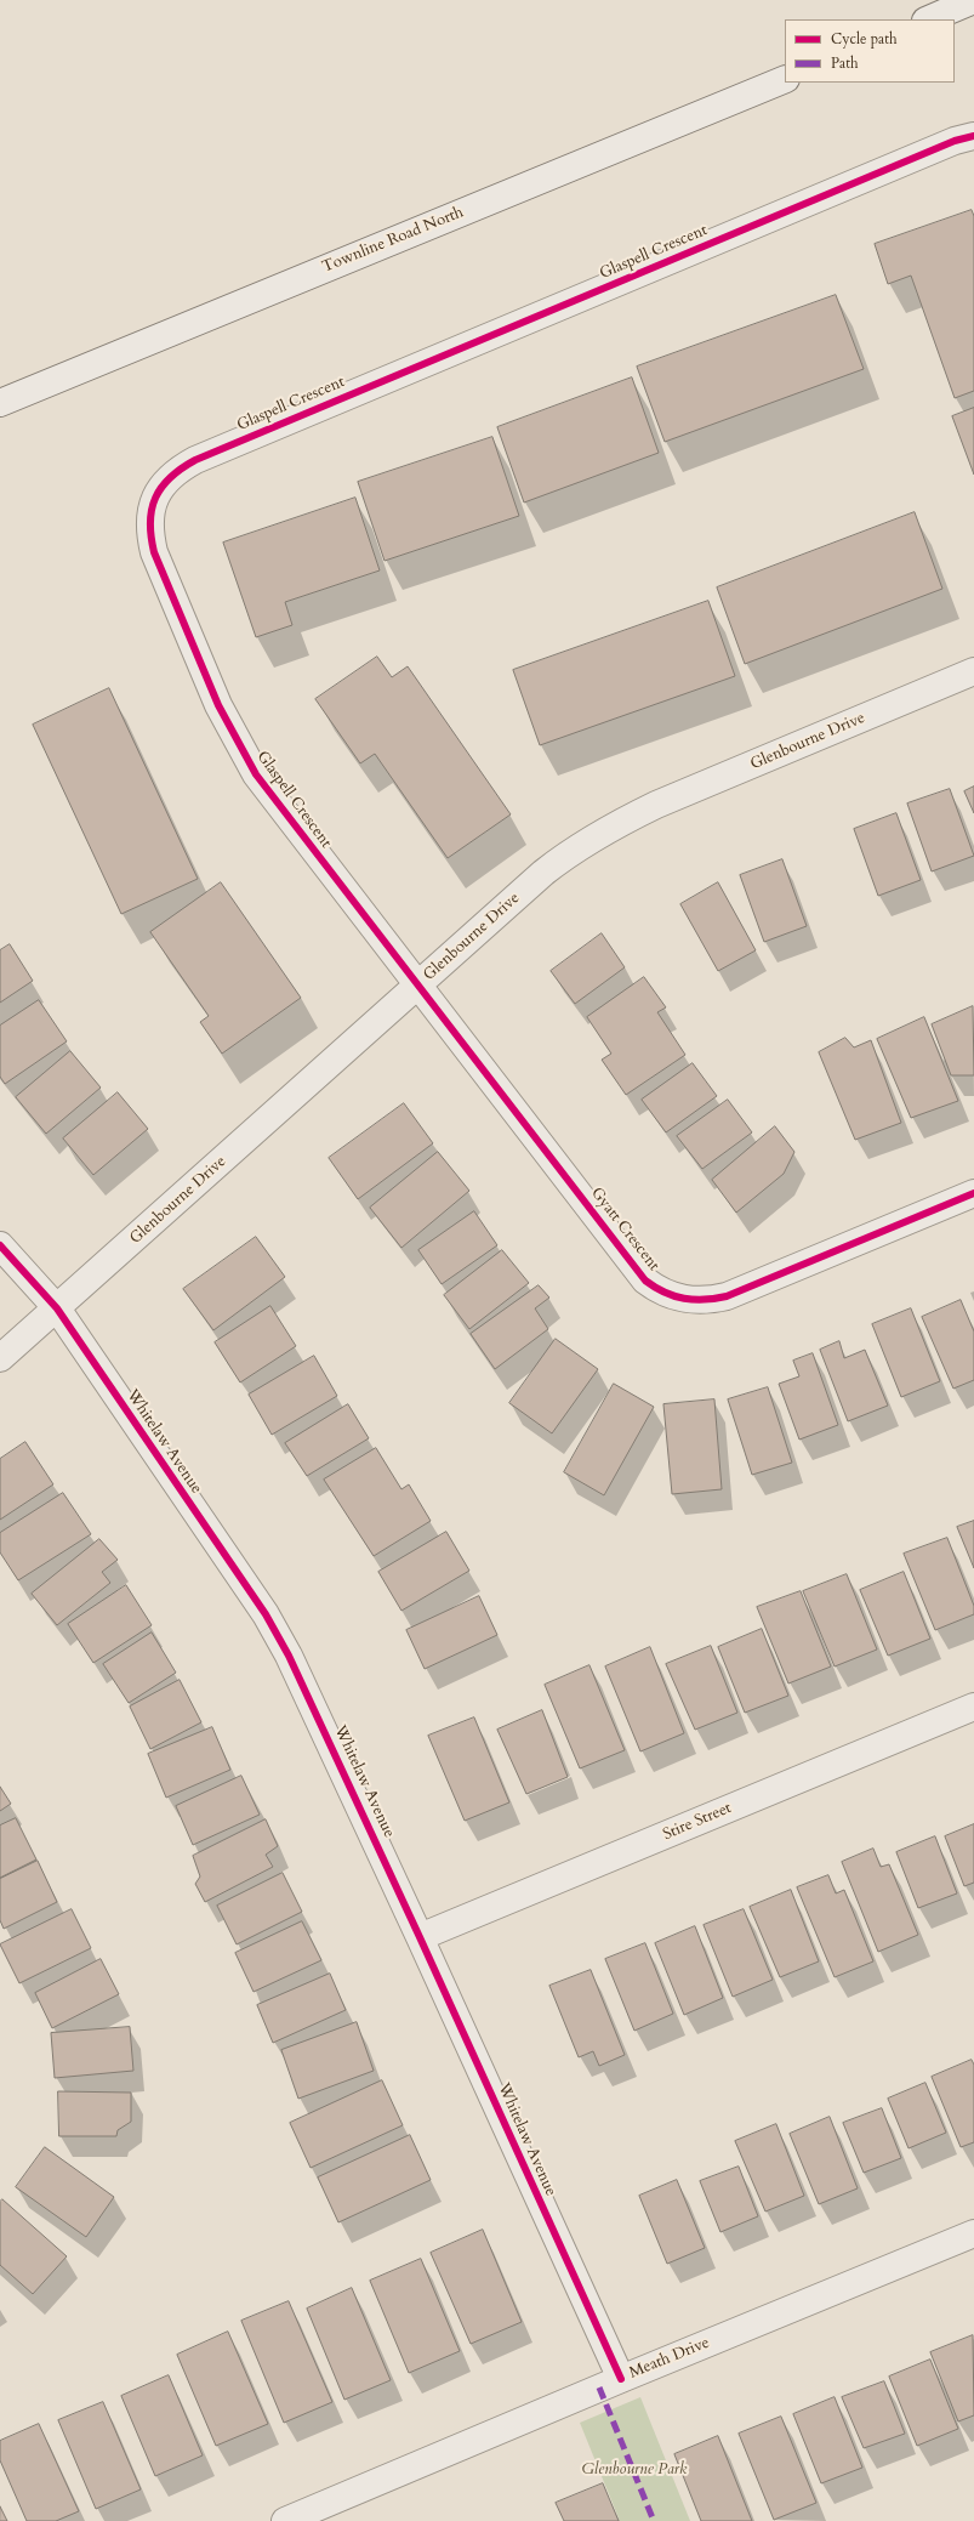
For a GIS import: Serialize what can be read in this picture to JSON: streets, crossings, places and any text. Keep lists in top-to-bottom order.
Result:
{
  "streets": {
    "street": [
      "Townline Road North",
      "Glaspell Crescent",
      "Glenbourne Drive",
      "Gyatt Crescent",
      "Whitelaw Avenue",
      "Stire Street",
      "Meath Drive"
    ]
  },
  "crossings": [
    ["Glaspell Crescent", "Glenbourne Drive"],
    ["Glaspell Crescent", "Gyatt Crescent"],
    ["Glenbourne Drive", "Gyatt Crescent"],
    ["Glenbourne Drive", "Whitelaw Avenue"],
    ["Whitelaw Avenue", "Stire Street"],
    ["Whitelaw Avenue", "Meath Drive"]
  ],
  "parks": ["Glenbourne Park"],
  "legend": ["Cycle path", "Path"]
}
